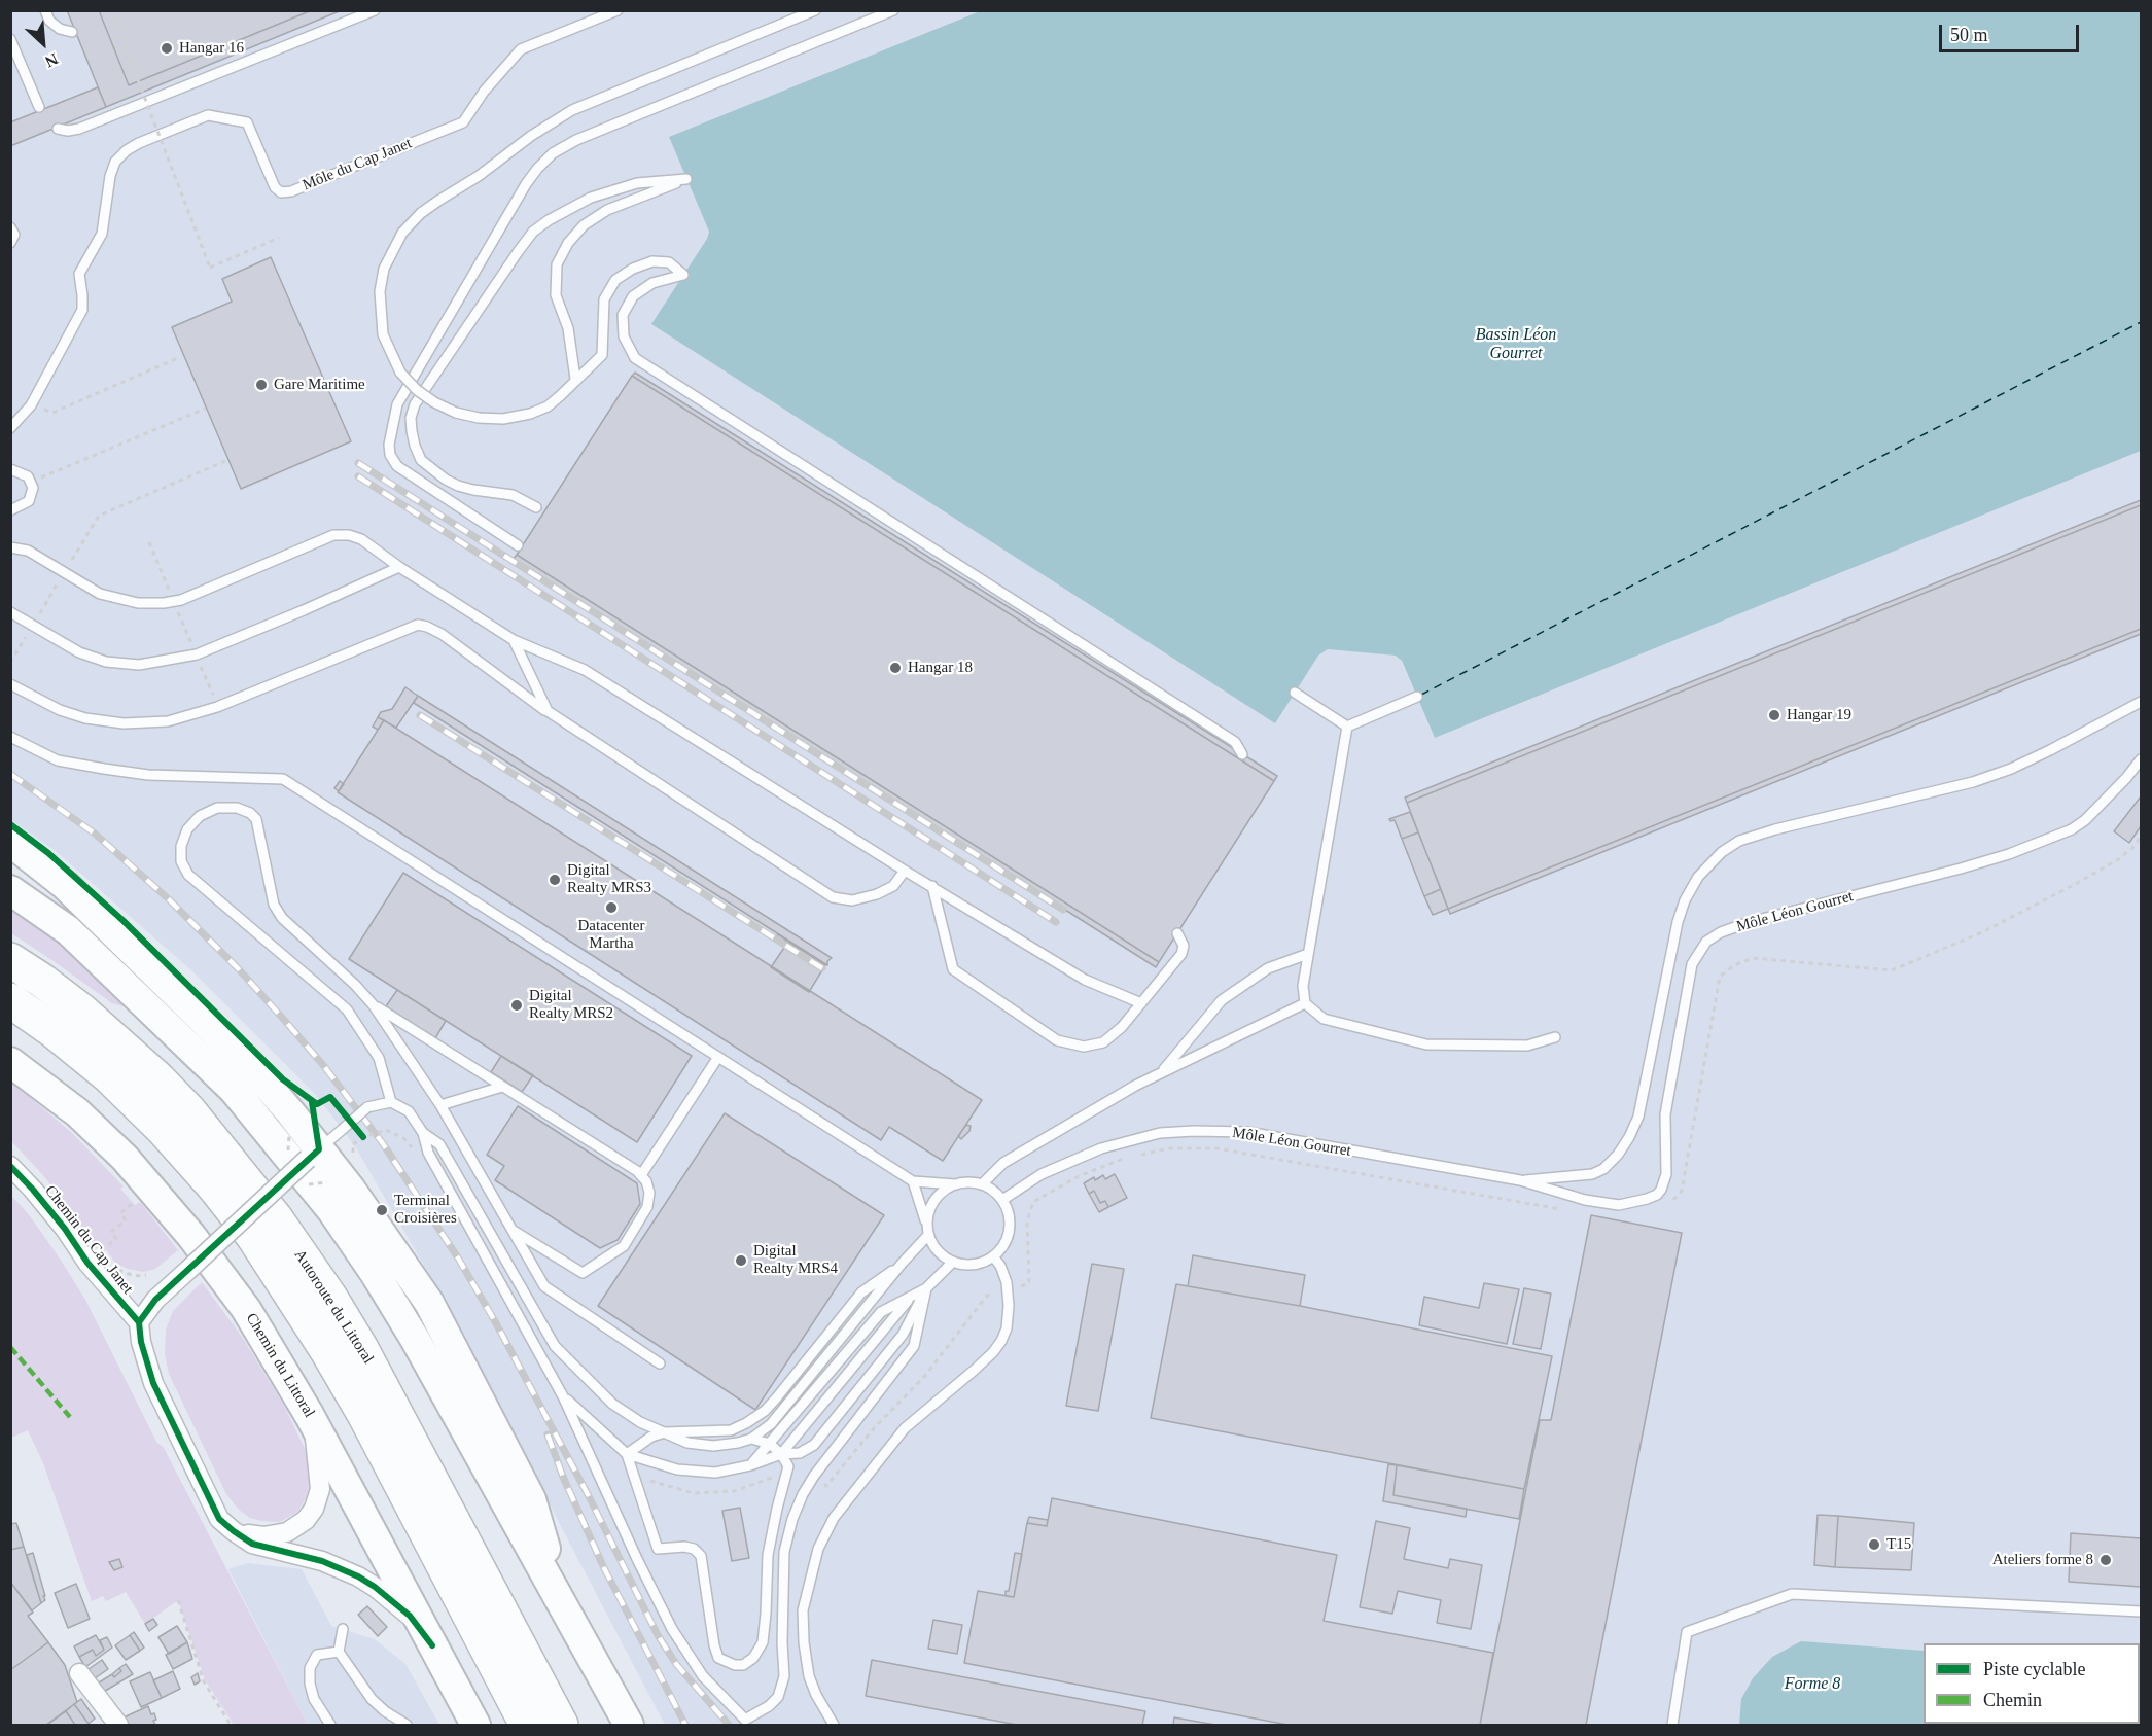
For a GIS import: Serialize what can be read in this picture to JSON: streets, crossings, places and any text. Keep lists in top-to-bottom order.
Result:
{
  "streets": {
    "highway": ["Autoroute du Littoral"],
    "main road": ["Chemin du Littoral"],
    "street": ["Chemin du Cap Janet"],
    "lane": ["Môle du Cap Janet", "Môle Léon Gourret"]
  },
  "water": ["Bassin Léon Gourret", "Forme 8"],
  "places": [
    "Hangar 16",
    "Gare Maritime",
    "Hangar 18",
    "Hangar 19",
    "Digital Realty MRS3",
    "Datacenter Martha",
    "Digital Realty MRS2",
    "Terminal Croisières",
    "Digital Realty MRS4",
    "T15",
    "Ateliers forme 8"
  ],
  "legend": ["Piste cyclable", "Chemin"],
  "scale_bar": "50 m",
  "north": "bottom right"
}
